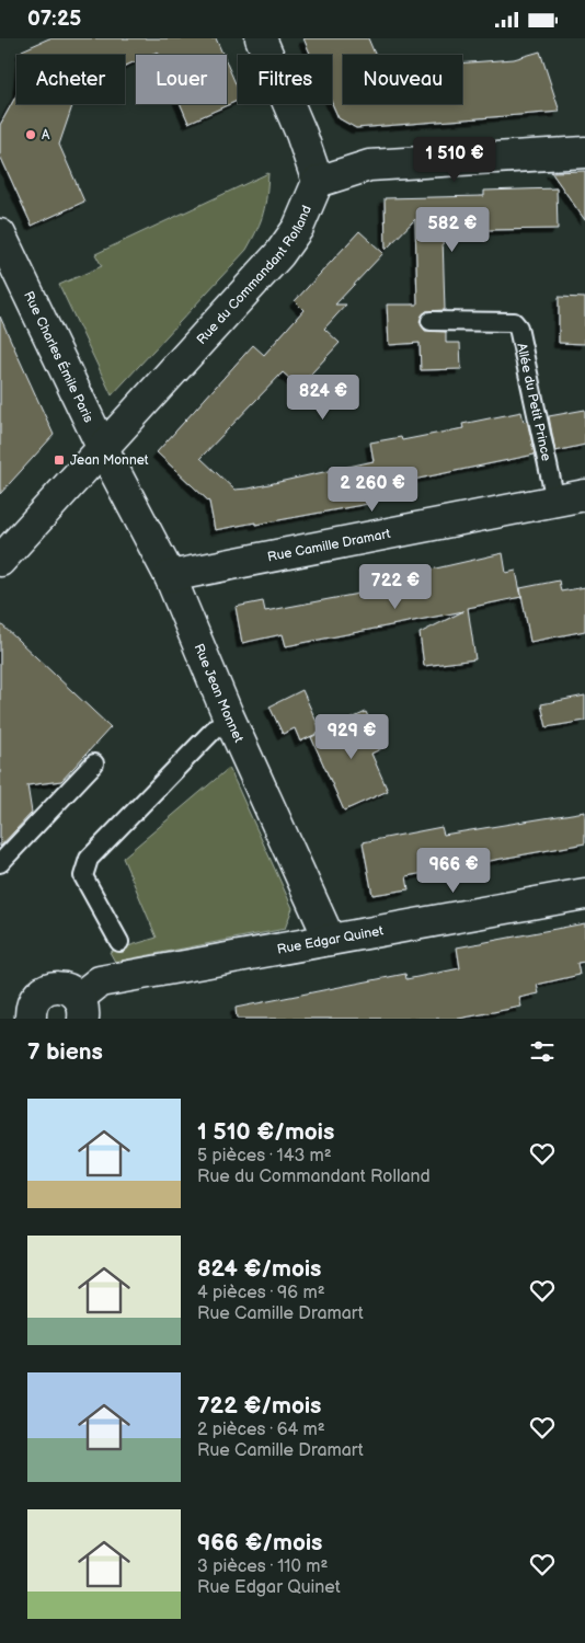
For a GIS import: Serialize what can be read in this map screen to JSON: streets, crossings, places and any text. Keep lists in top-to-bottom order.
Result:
{
  "streets": {
    "street": [
      "Rue du Commandant Rolland",
      "Rue Charles Émile Paris",
      "Rue Camille Dramart",
      "Rue Jean Monnet",
      "Rue Edgar Quinet"
    ],
    "lane": ["Allée du Petit Prince"]
  },
  "crossings": [
    ["Rue du Commandant Rolland", "Rue Charles Émile Paris"],
    ["Rue du Commandant Rolland", "Rue Jean Monnet"],
    ["Rue Charles Émile Paris", "Rue Jean Monnet"],
    ["Allée du Petit Prince", "Rue Camille Dramart"],
    ["Rue Camille Dramart", "Rue Jean Monnet"],
    ["Rue Jean Monnet", "Rue Edgar Quinet"]
  ],
  "places": {
    "other": ["A"],
    "transit": ["Jean Monnet"]
  },
  "page": {
    "status": "07:25",
    "chip": [
      "Acheter",
      "Louer",
      "Filtres",
      "Nouveau"
    ],
    "price": [
      "1 510 €",
      "582 €",
      "824 €",
      "2 260 €",
      "722 €",
      "929 €",
      "966 €"
    ],
    "heading": "7 biens",
    "list": [
      {
        "name": "1 510 €/mois",
        "note": "5 pièces · 143 m² · Rue du Commandant Rolland"
      },
      {
        "name": "824 €/mois",
        "note": "4 pièces · 96 m² · Rue Camille Dramart"
      },
      {
        "name": "722 €/mois",
        "note": "2 pièces · 64 m² · Rue Camille Dramart"
      },
      {
        "name": "966 €/mois",
        "note": "3 pièces · 110 m² · Rue Edgar Quinet"
      }
    ]
  }
}
